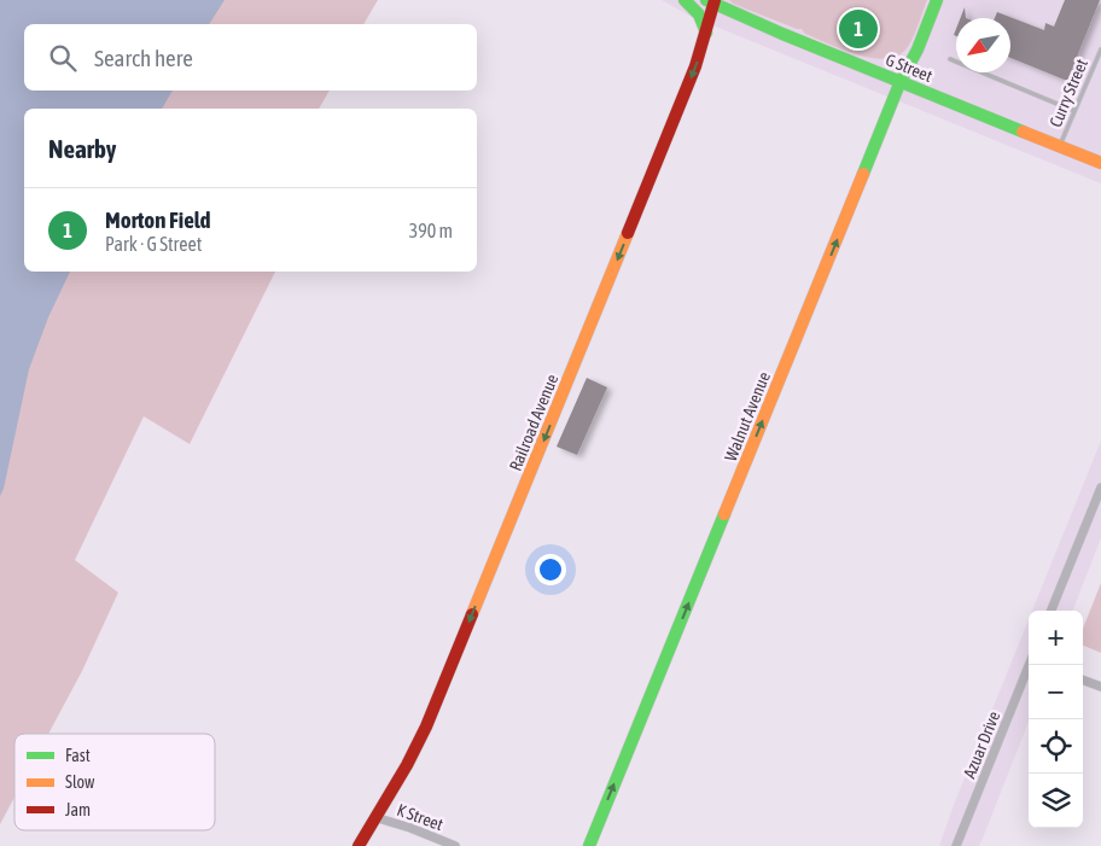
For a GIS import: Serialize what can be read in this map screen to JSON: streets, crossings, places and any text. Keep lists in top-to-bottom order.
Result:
{
  "streets": {
    "main road": ["G Street", "Walnut Avenue", "Railroad Avenue"],
    "street": ["Azuar Drive", "K Street"],
    "lane": ["Curry Street"]
  },
  "crossings": [
    ["G Street", "Curry Street"],
    ["G Street", "Walnut Avenue"],
    ["G Street", "Railroad Avenue"],
    ["Railroad Avenue", "K Street"]
  ],
  "one_way": ["Walnut Avenue", "Railroad Avenue"],
  "legend": ["Fast", "Slow", "Jam"],
  "north": "bottom left",
  "page": {
    "pins": "1",
    "search": "Search here",
    "heading": "Nearby",
    "list": [
      {
        "mark": "1",
        "name": "Morton Field",
        "note": "Park · G Street",
        "value": "390 m"
      }
    ],
    "map_buttons": ["+", "−"]
  }
}
